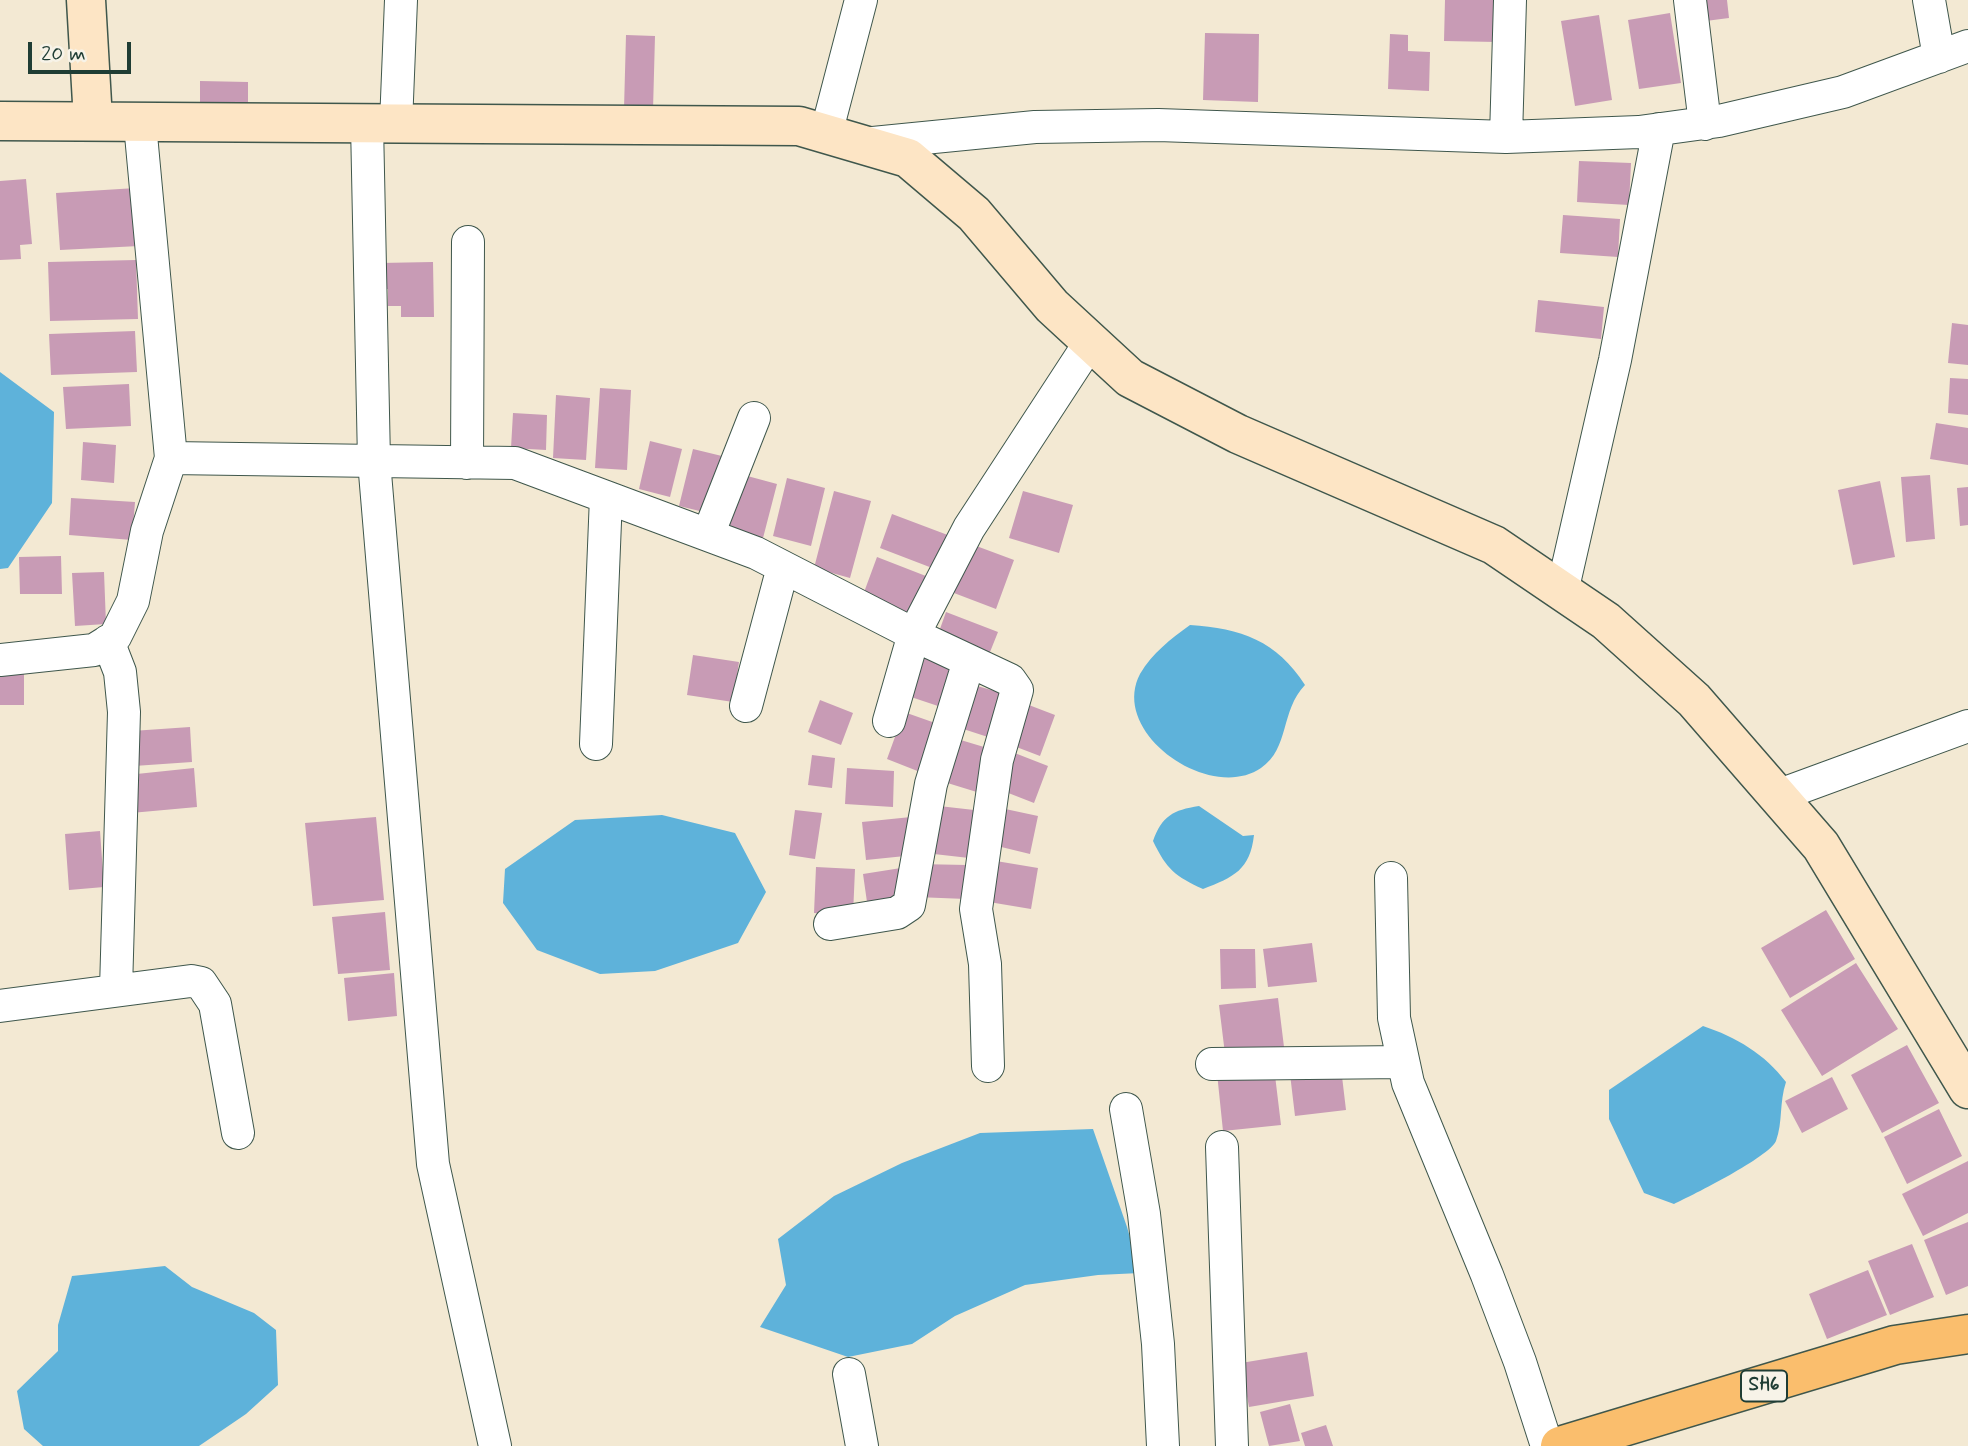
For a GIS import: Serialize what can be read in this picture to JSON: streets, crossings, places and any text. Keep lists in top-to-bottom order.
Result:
{
  "streets": {
    "main road": ["SH6"]
  },
  "scale_bar": "20 m"
}
